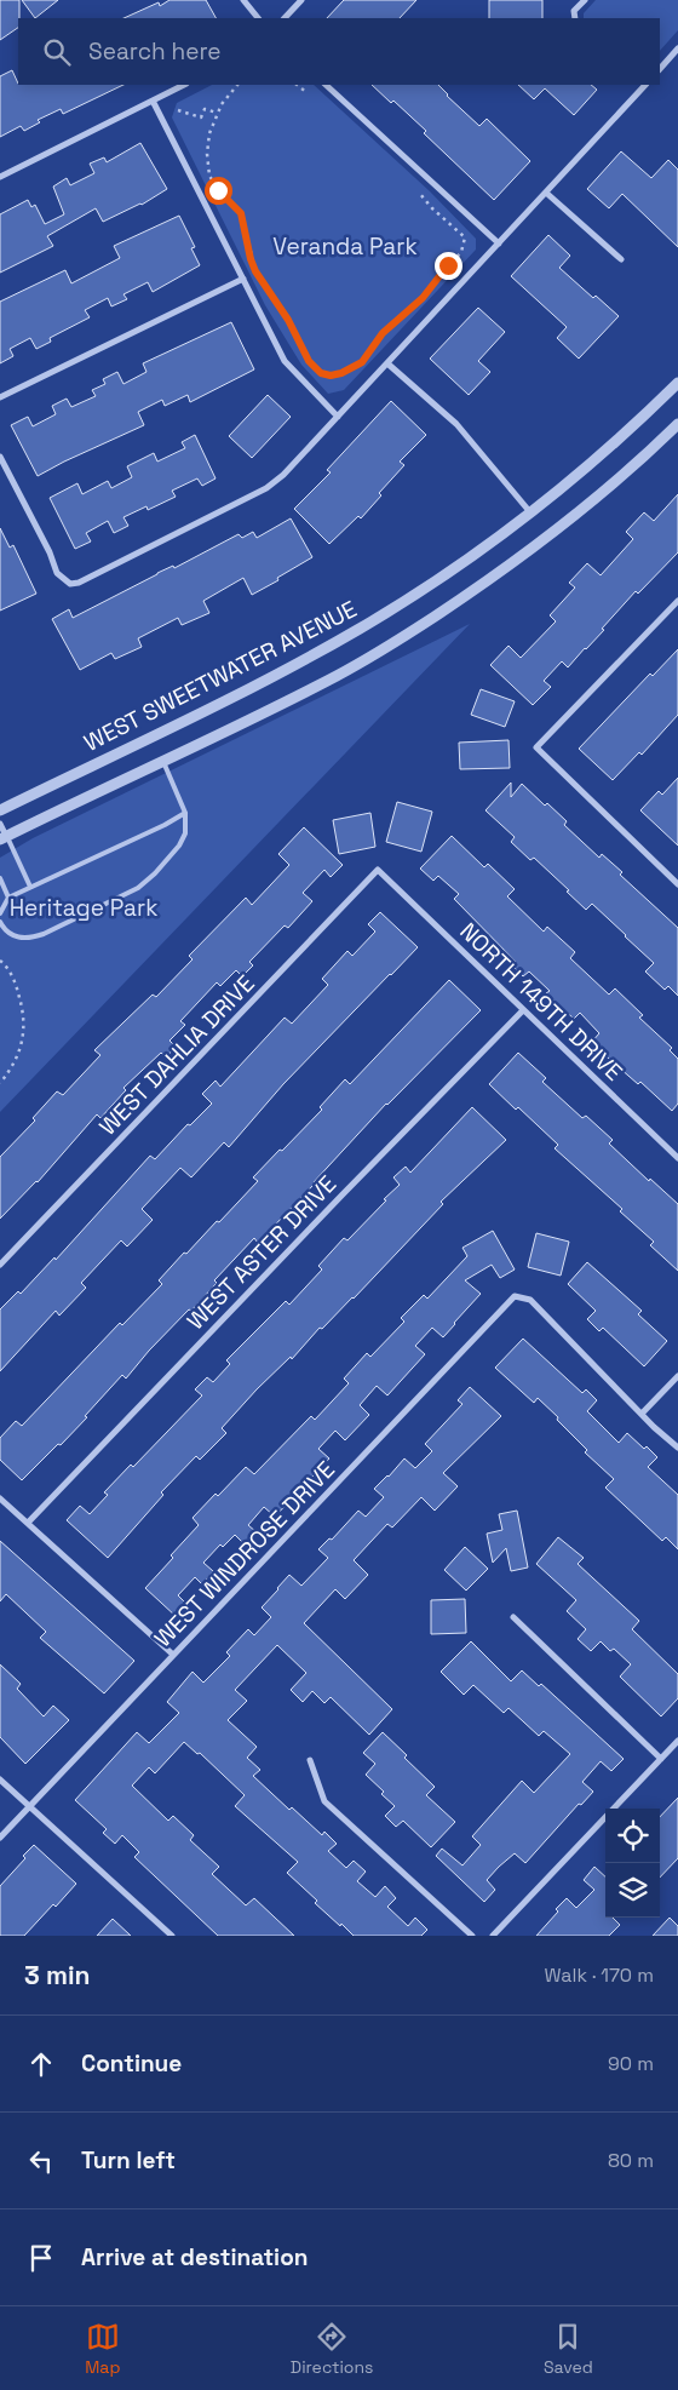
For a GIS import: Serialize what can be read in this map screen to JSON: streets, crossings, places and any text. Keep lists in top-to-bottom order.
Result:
{
  "streets": {
    "street": [
      "WEST SWEETWATER AVENUE",
      "NORTH 149TH DRIVE",
      "WEST DAHLIA DRIVE",
      "WEST ASTER DRIVE",
      "WEST WINDROSE DRIVE"
    ]
  },
  "crossings": [
    ["NORTH 149TH DRIVE", "WEST DAHLIA DRIVE"],
    ["NORTH 149TH DRIVE", "WEST ASTER DRIVE"]
  ],
  "parks": ["Veranda Park", "Heritage Park"],
  "page": {
    "search": "Search here",
    "heading": ["3 min", "Walk · 170 m"],
    "list": [
      ["Continue", "90 m"],
      ["Turn left", "80 m"],
      "Arrive at destination"
    ],
    "nav": ["Map", "Directions", "Saved"]
  }
}
